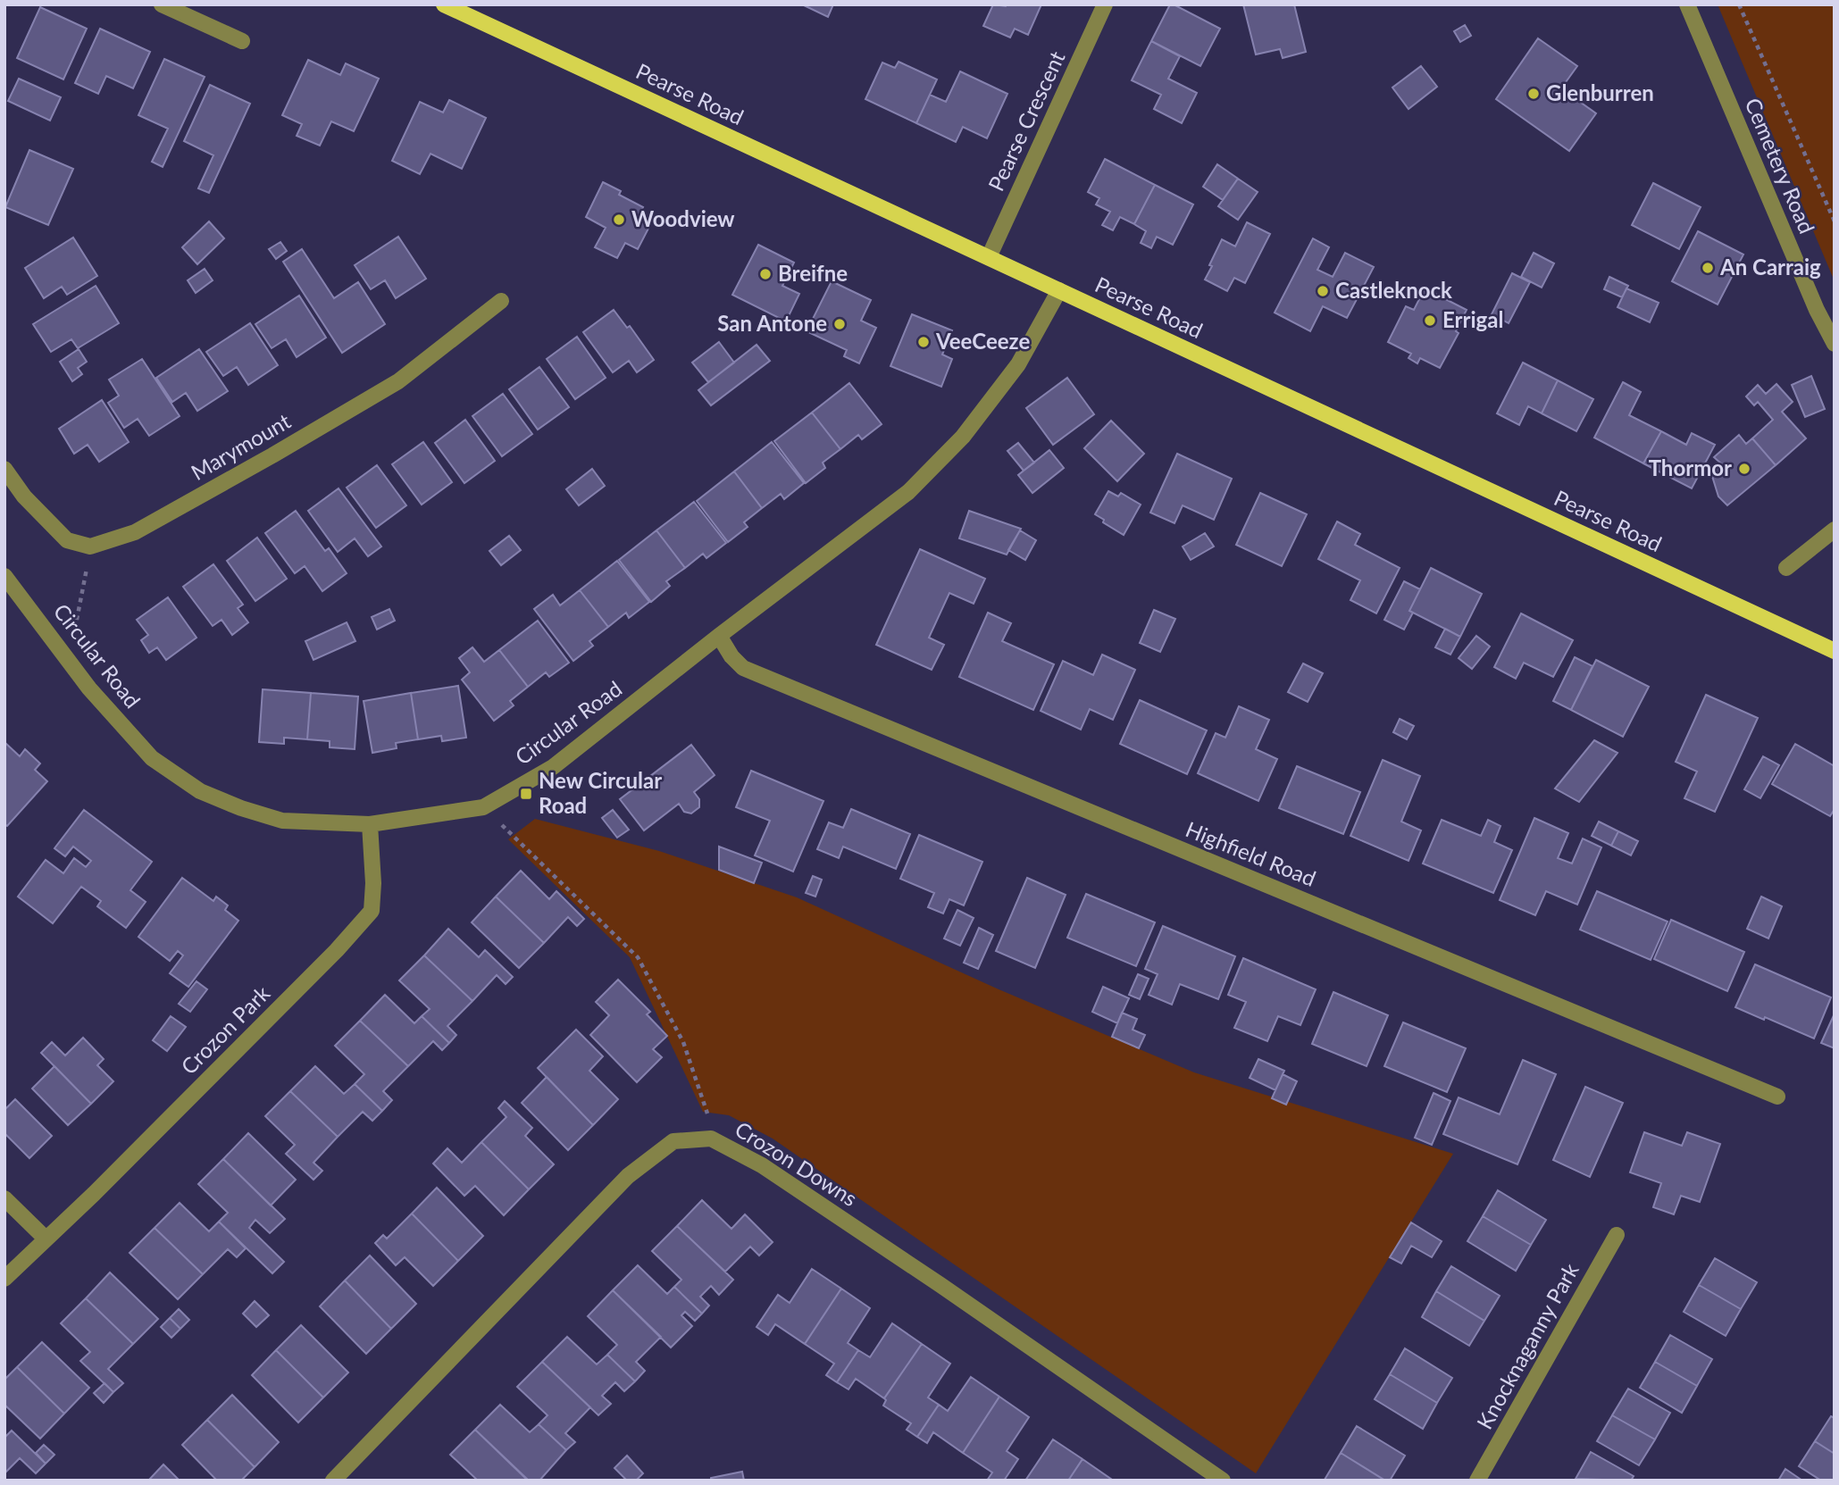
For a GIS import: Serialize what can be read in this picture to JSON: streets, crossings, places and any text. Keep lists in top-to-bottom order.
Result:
{
  "streets": {
    "main road": ["Pearse Road"],
    "street": [
      "Pearse Crescent",
      "Cemetery Road",
      "Marymount",
      "Circular Road",
      "Highfield Road",
      "Crozon Park",
      "Crozon Downs",
      "Knocknaganny Park"
    ]
  },
  "crossings": [
    ["Pearse Road", "Pearse Crescent"],
    ["Pearse Road", "Circular Road"],
    ["Circular Road", "Highfield Road"],
    ["Circular Road", "Crozon Park"]
  ],
  "places": {
    "other": [
      "Glenburren",
      "Woodview",
      "An Carraig",
      "Breifne",
      "Castleknock",
      "Errigal",
      "San Antone",
      "VeeCeeze",
      "Thormor"
    ],
    "transit": ["New Circular Road"]
  }
}
